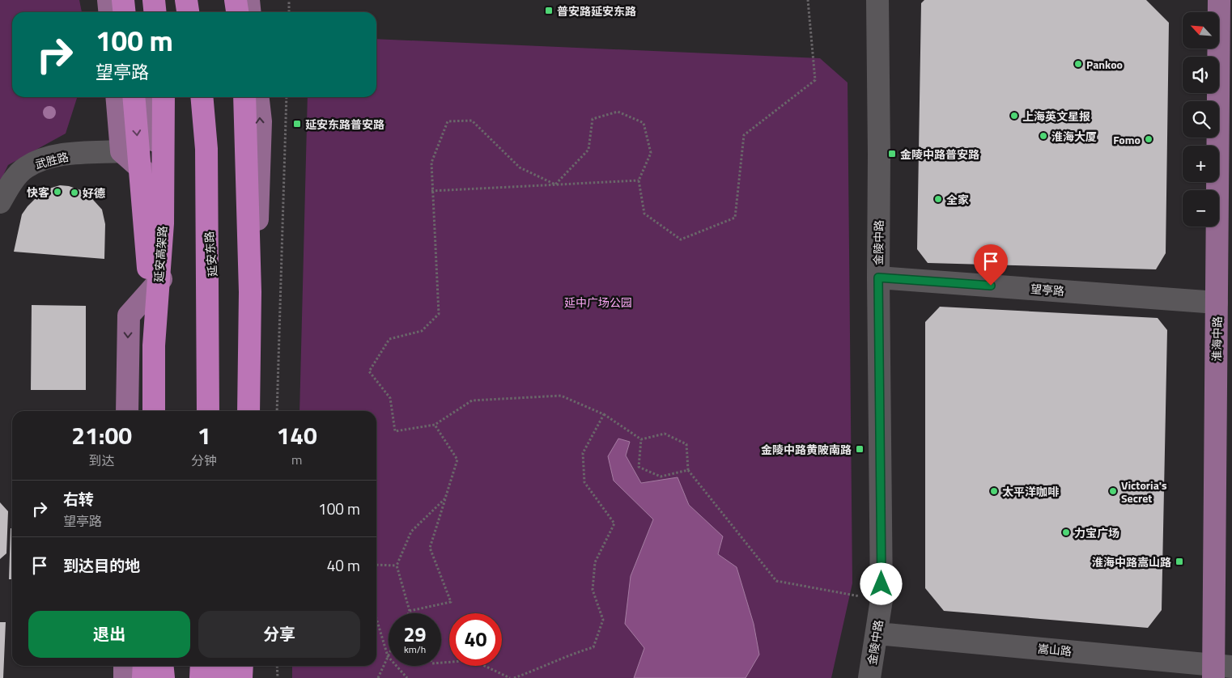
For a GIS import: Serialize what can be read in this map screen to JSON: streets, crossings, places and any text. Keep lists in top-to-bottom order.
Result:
{
  "streets": {
    "highway": ["延安高架路"],
    "main road": ["延安东路", "淮海中路"],
    "street": [
      "武胜路",
      "金陵中路",
      "望亭路",
      "嵩山路"
    ]
  },
  "crossings": [
    ["金陵中路", "望亭路"],
    ["金陵中路", "嵩山路"],
    ["望亭路", "淮海中路"],
    ["淮海中路", "嵩山路"]
  ],
  "parks": ["延中广场公园"],
  "places": {
    "transit": [
      "普安路延安东路",
      "延安东路普安路",
      "金陵中路普安路",
      "金陵中路黄陂南路",
      "淮海中路嵩山路"
    ],
    "other": [
      "Pankoo",
      "上海英文星报",
      "淮海大厦",
      "Fomo",
      "快客",
      "好德",
      "全家",
      "太平洋咖啡",
      "Victoria's Secret",
      "力宝广场"
    ]
  },
  "north": "top left",
  "page": {
    "map_buttons": ["+", "−"],
    "turn": ["100 m", "望亭路"],
    "eta": [
      "21:00",
      "到达",
      "1",
      "分钟",
      "140",
      "m"
    ],
    "list": [
      {
        "name": "右转",
        "note": "望亭路",
        "value": "100 m"
      },
      {
        "name": "到达目的地",
        "value": "40 m"
      }
    ],
    "buttons": ["退出", "分享"],
    "speed": "29 km/h",
    "limit": "40"
  }
}
